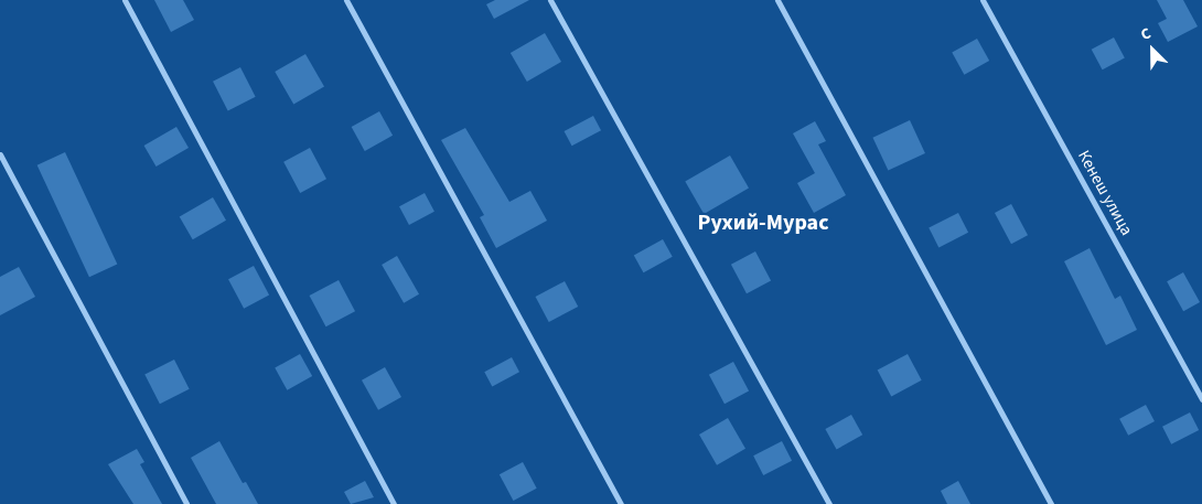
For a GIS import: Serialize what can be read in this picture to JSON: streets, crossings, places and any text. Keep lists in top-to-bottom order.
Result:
{
  "streets": {
    "street": ["Кенеш улица"]
  },
  "districts": ["Рухий-Мурас"],
  "north": "top left"
}
